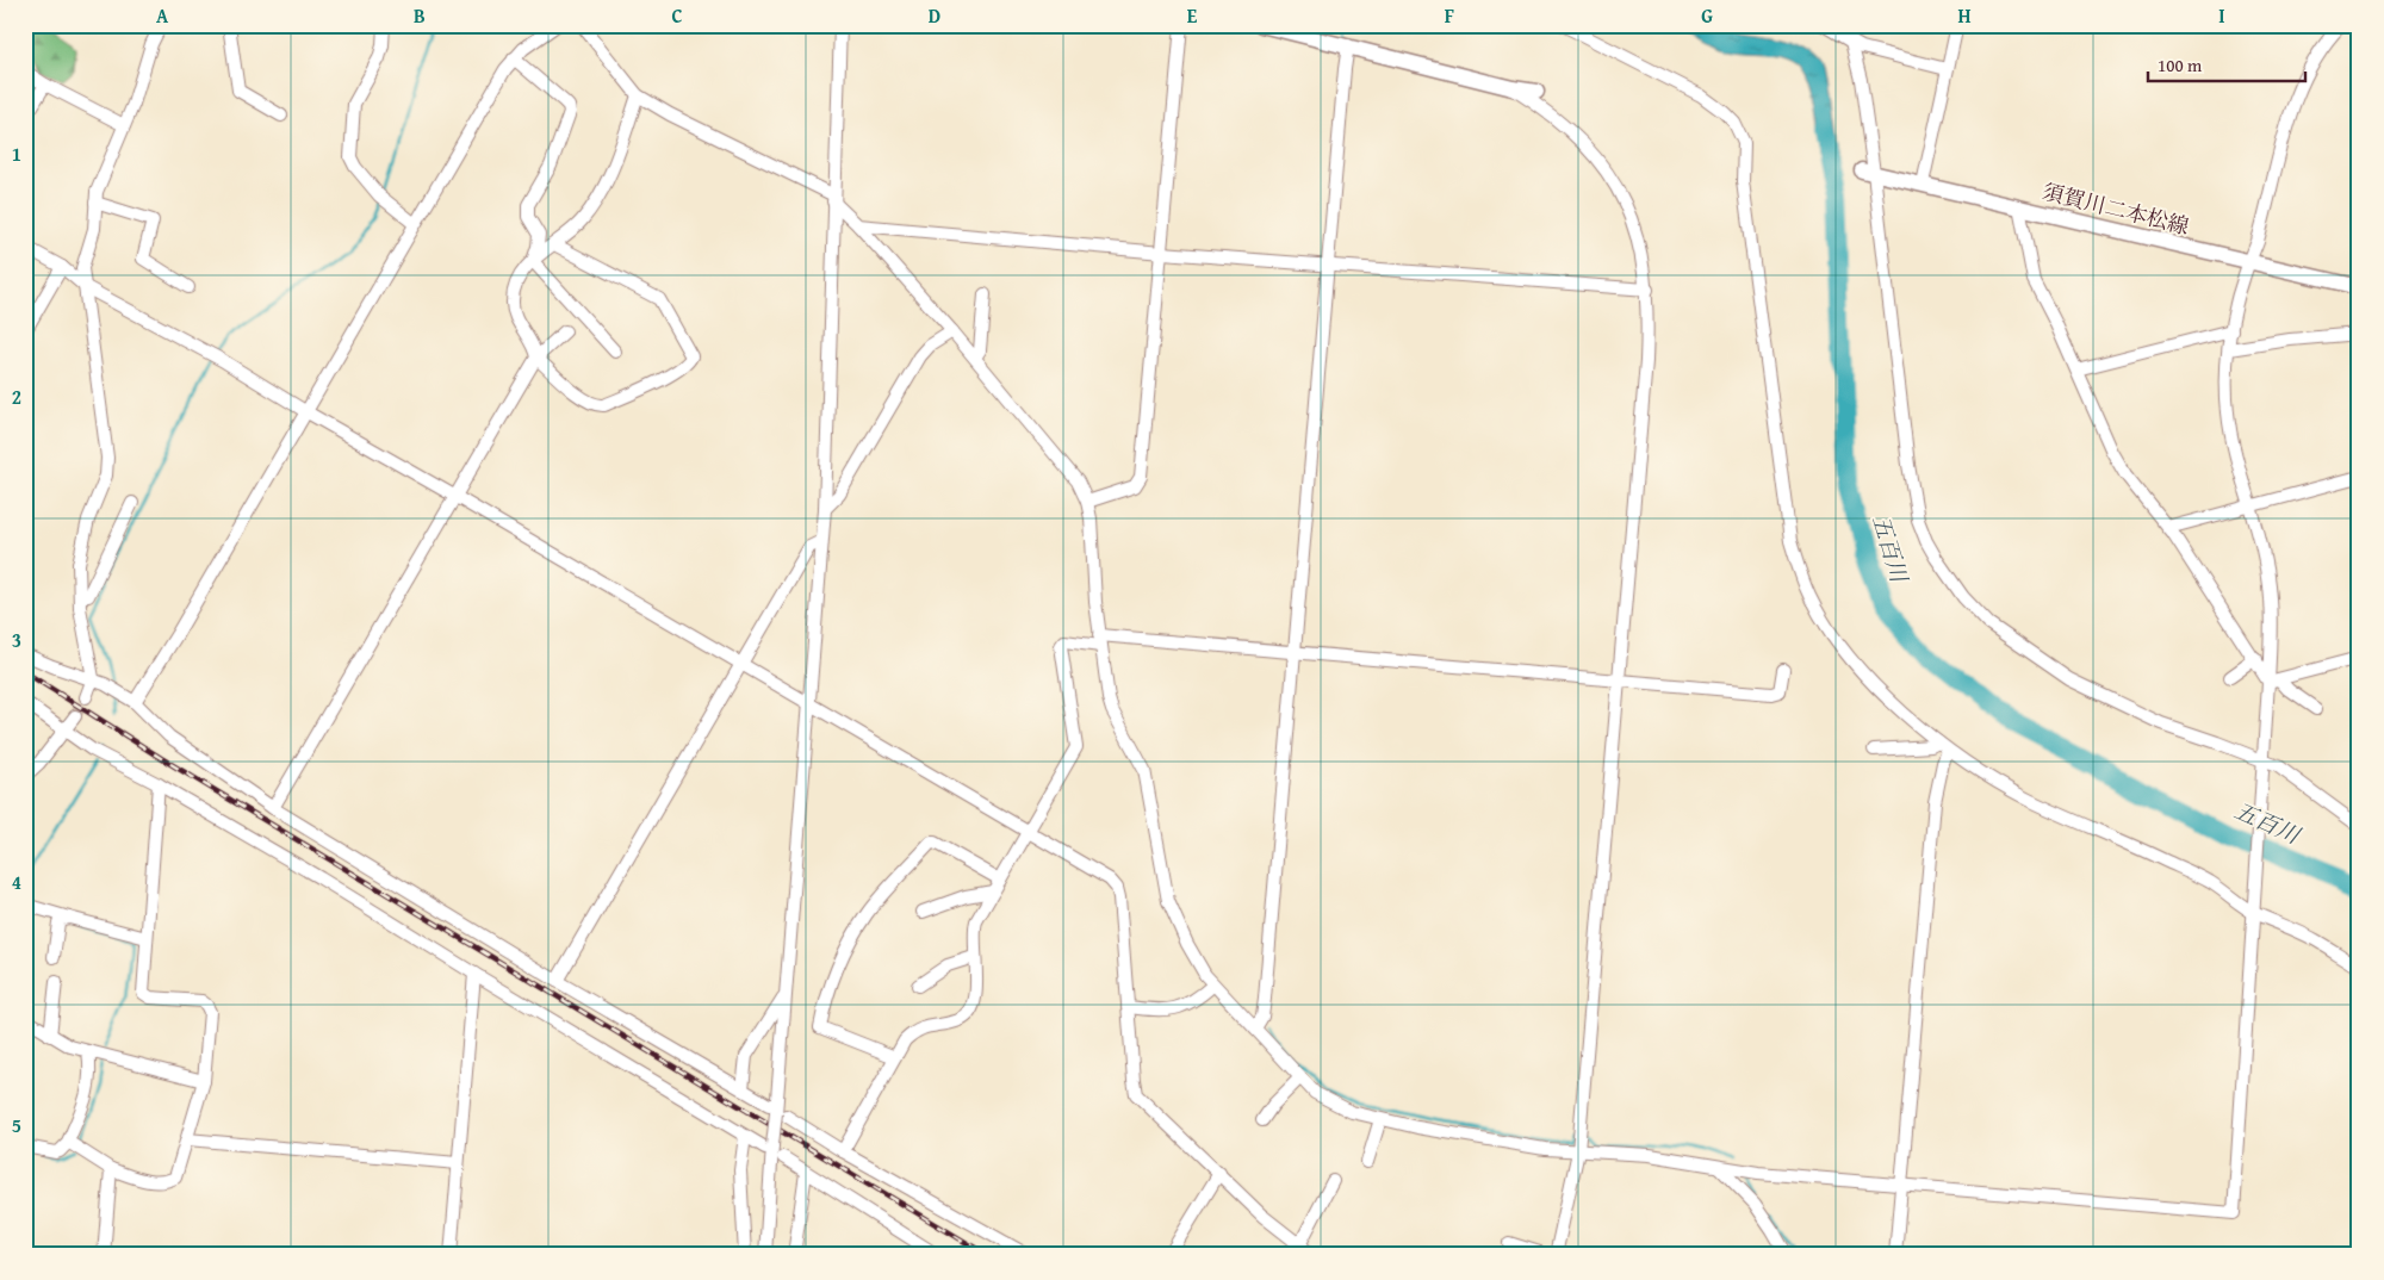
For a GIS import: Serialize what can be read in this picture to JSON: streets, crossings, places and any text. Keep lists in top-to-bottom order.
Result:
{
  "streets": {
    "main road": ["須賀川二本松線"]
  },
  "water": ["五百川"],
  "scale_bar": "100 m",
  "grid": {
    "columns": [
      "A",
      "B",
      "C",
      "D",
      "E",
      "F",
      "G",
      "H",
      "I"
    ],
    "rows": [
      "1",
      "2",
      "3",
      "4",
      "5"
    ]
  }
}
